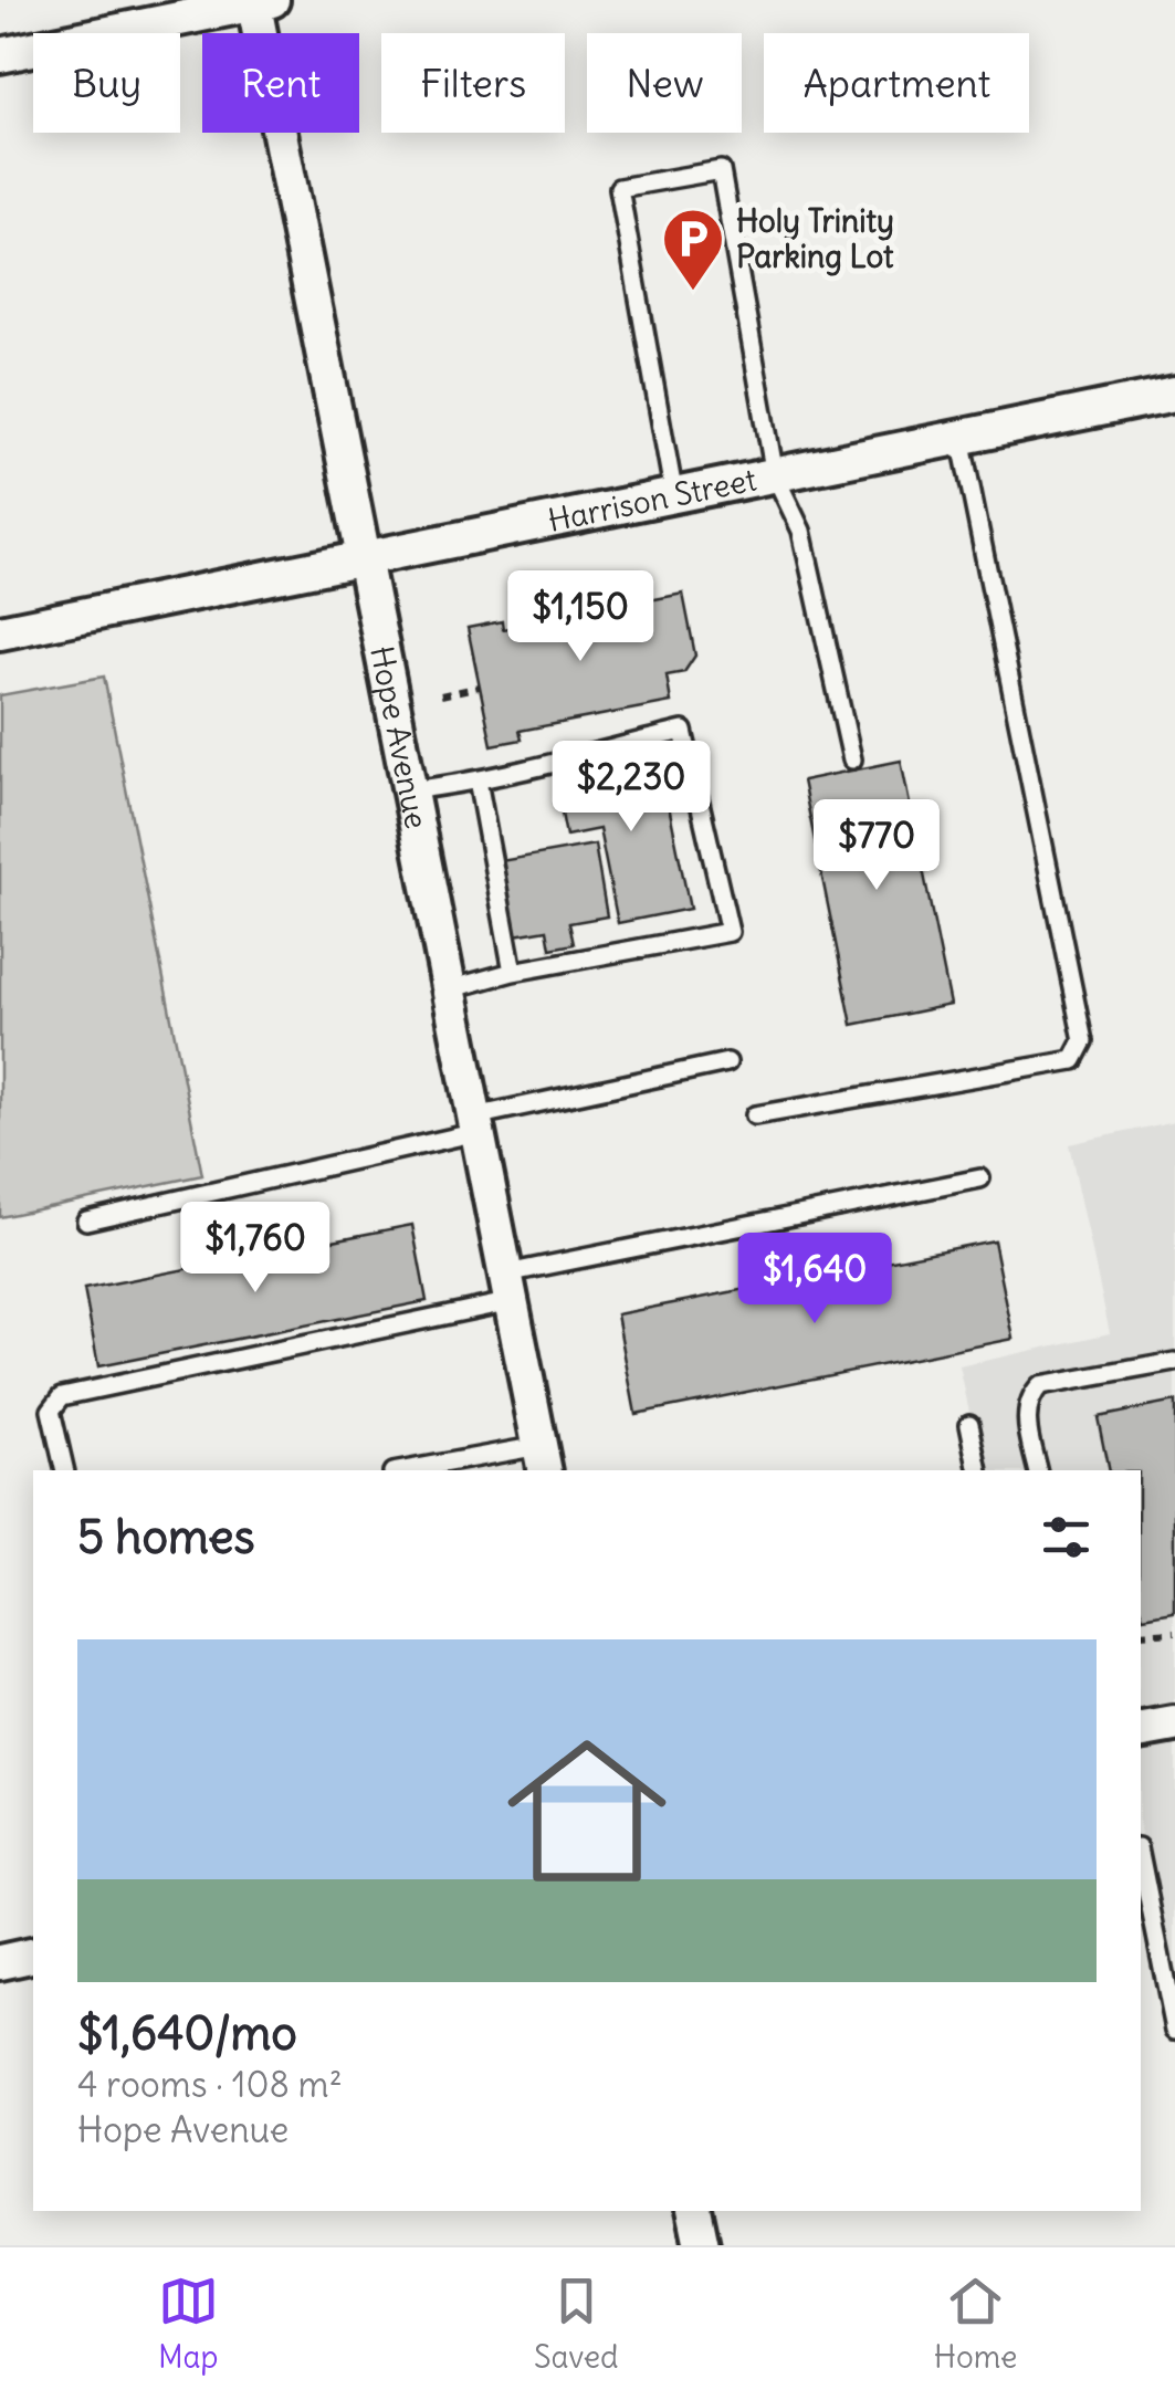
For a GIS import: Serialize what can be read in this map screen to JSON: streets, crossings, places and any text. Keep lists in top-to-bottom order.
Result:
{
  "streets": {
    "street": ["Harrison Street", "Hope Avenue"]
  },
  "crossings": [
    ["Harrison Street", "Hope Avenue"]
  ],
  "places": {
    "parking": ["Holy Trinity Parking Lot"]
  },
  "page": {
    "chip": [
      "Buy",
      "Rent",
      "Filters",
      "New",
      "Apartment"
    ],
    "price": [
      "$1,150",
      "$2,230",
      "$770",
      "$1,760",
      "$1,640"
    ],
    "heading": "5 homes",
    "list": [
      {
        "name": "$1,640/mo",
        "note": "4 rooms · 108 m² · Hope Avenue"
      }
    ],
    "tabs": ["Map", "Saved", "Home"]
  }
}
